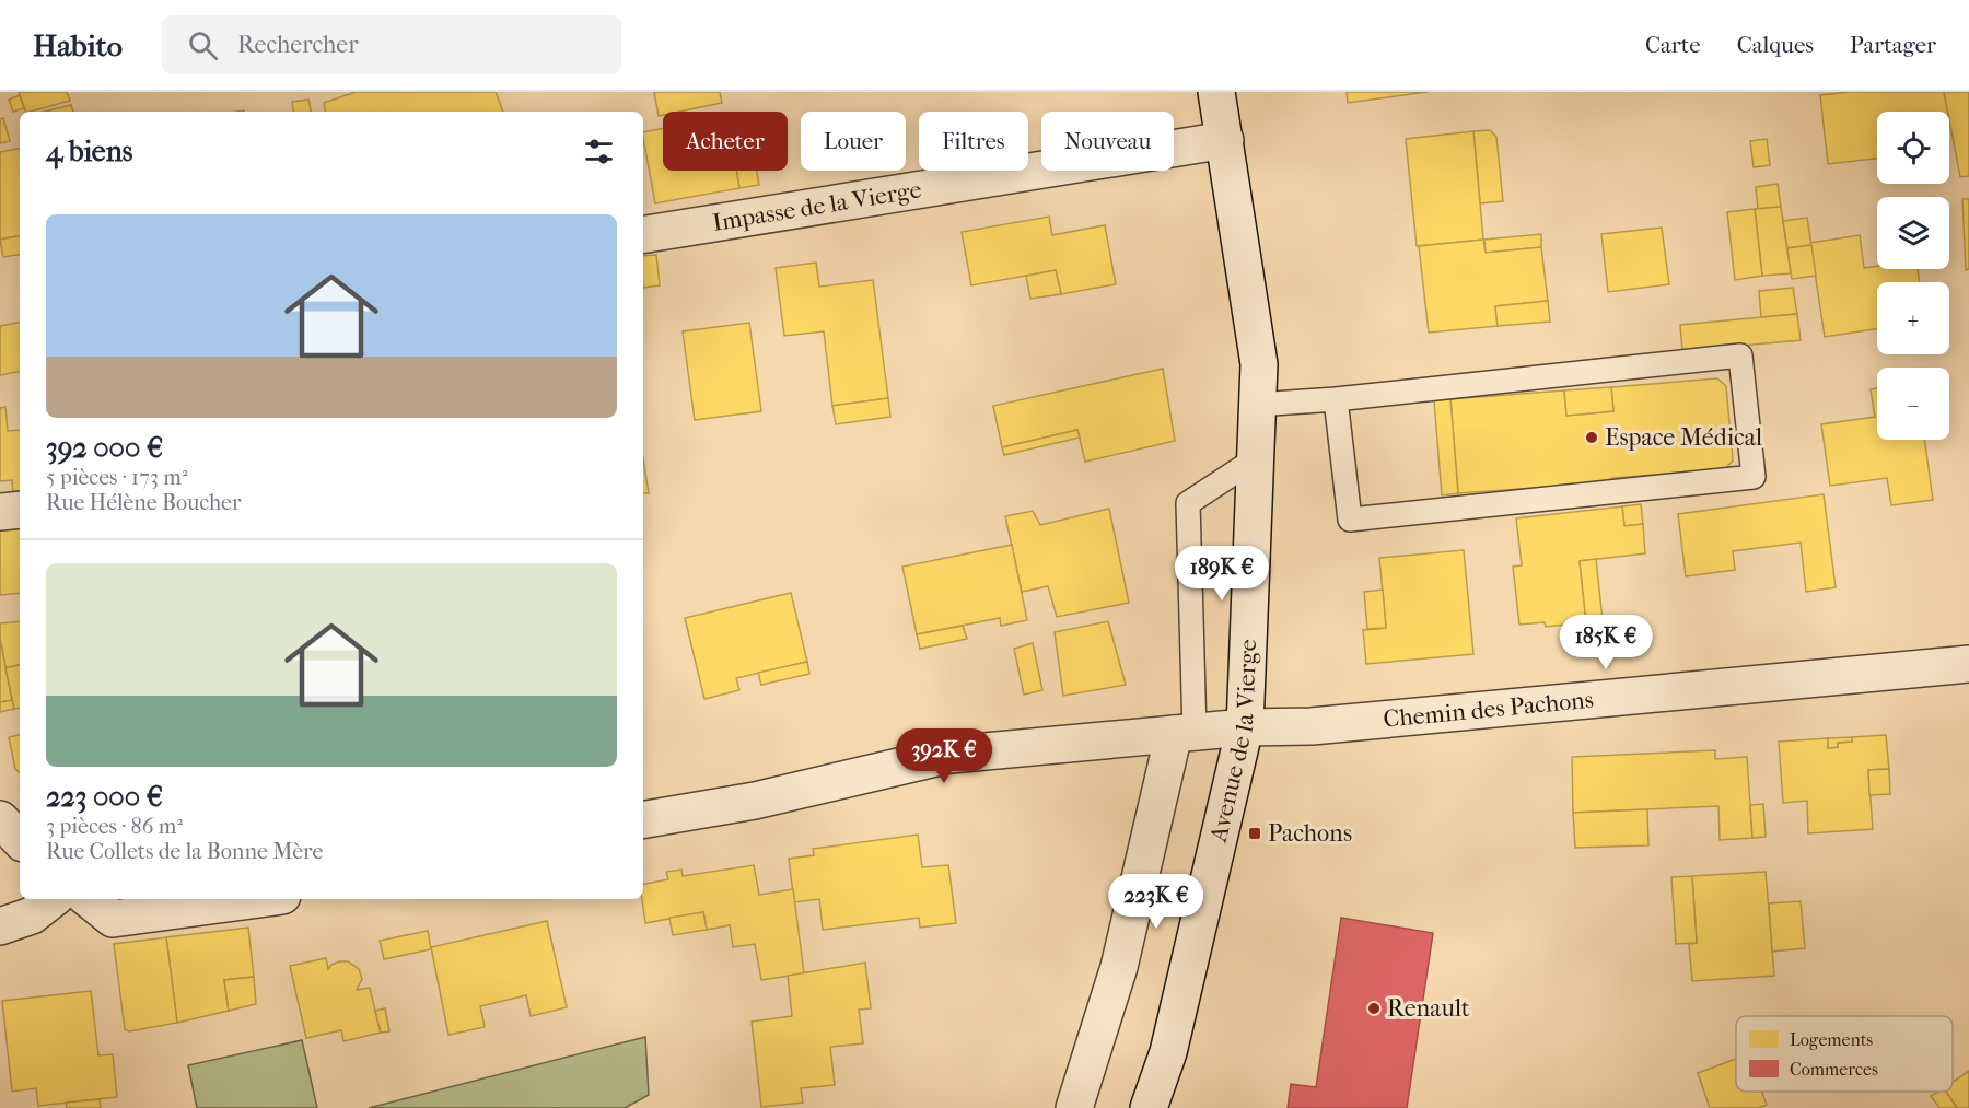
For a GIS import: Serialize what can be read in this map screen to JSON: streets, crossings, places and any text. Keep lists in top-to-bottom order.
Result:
{
  "streets": {
    "street": ["Impasse de la Vierge", "Chemin des Pachons", "Avenue de la Vierge"]
  },
  "crossings": [
    ["Impasse de la Vierge", "Avenue de la Vierge"],
    ["Chemin des Pachons", "Avenue de la Vierge"]
  ],
  "places": {
    "other": ["Espace Médical", "Renault"],
    "transit": ["Pachons"]
  },
  "legend": ["Logements", "Commerces"],
  "page": {
    "header": "Habito",
    "search": "Rechercher",
    "nav": ["Carte", "Calques", "Partager"],
    "map_buttons": ["+", "−"],
    "chip": [
      "Acheter",
      "Louer",
      "Filtres",
      "Nouveau"
    ],
    "heading": "4 biens",
    "list": [
      {
        "name": "392 000 €",
        "note": "5 pièces · 173 m² · Rue Hélène Boucher"
      },
      {
        "name": "223 000 €",
        "note": "3 pièces · 86 m² · Rue Collets de la Bonne Mère"
      }
    ],
    "price": [
      "189K €",
      "185K €",
      "392K €",
      "223K €"
    ]
  }
}
